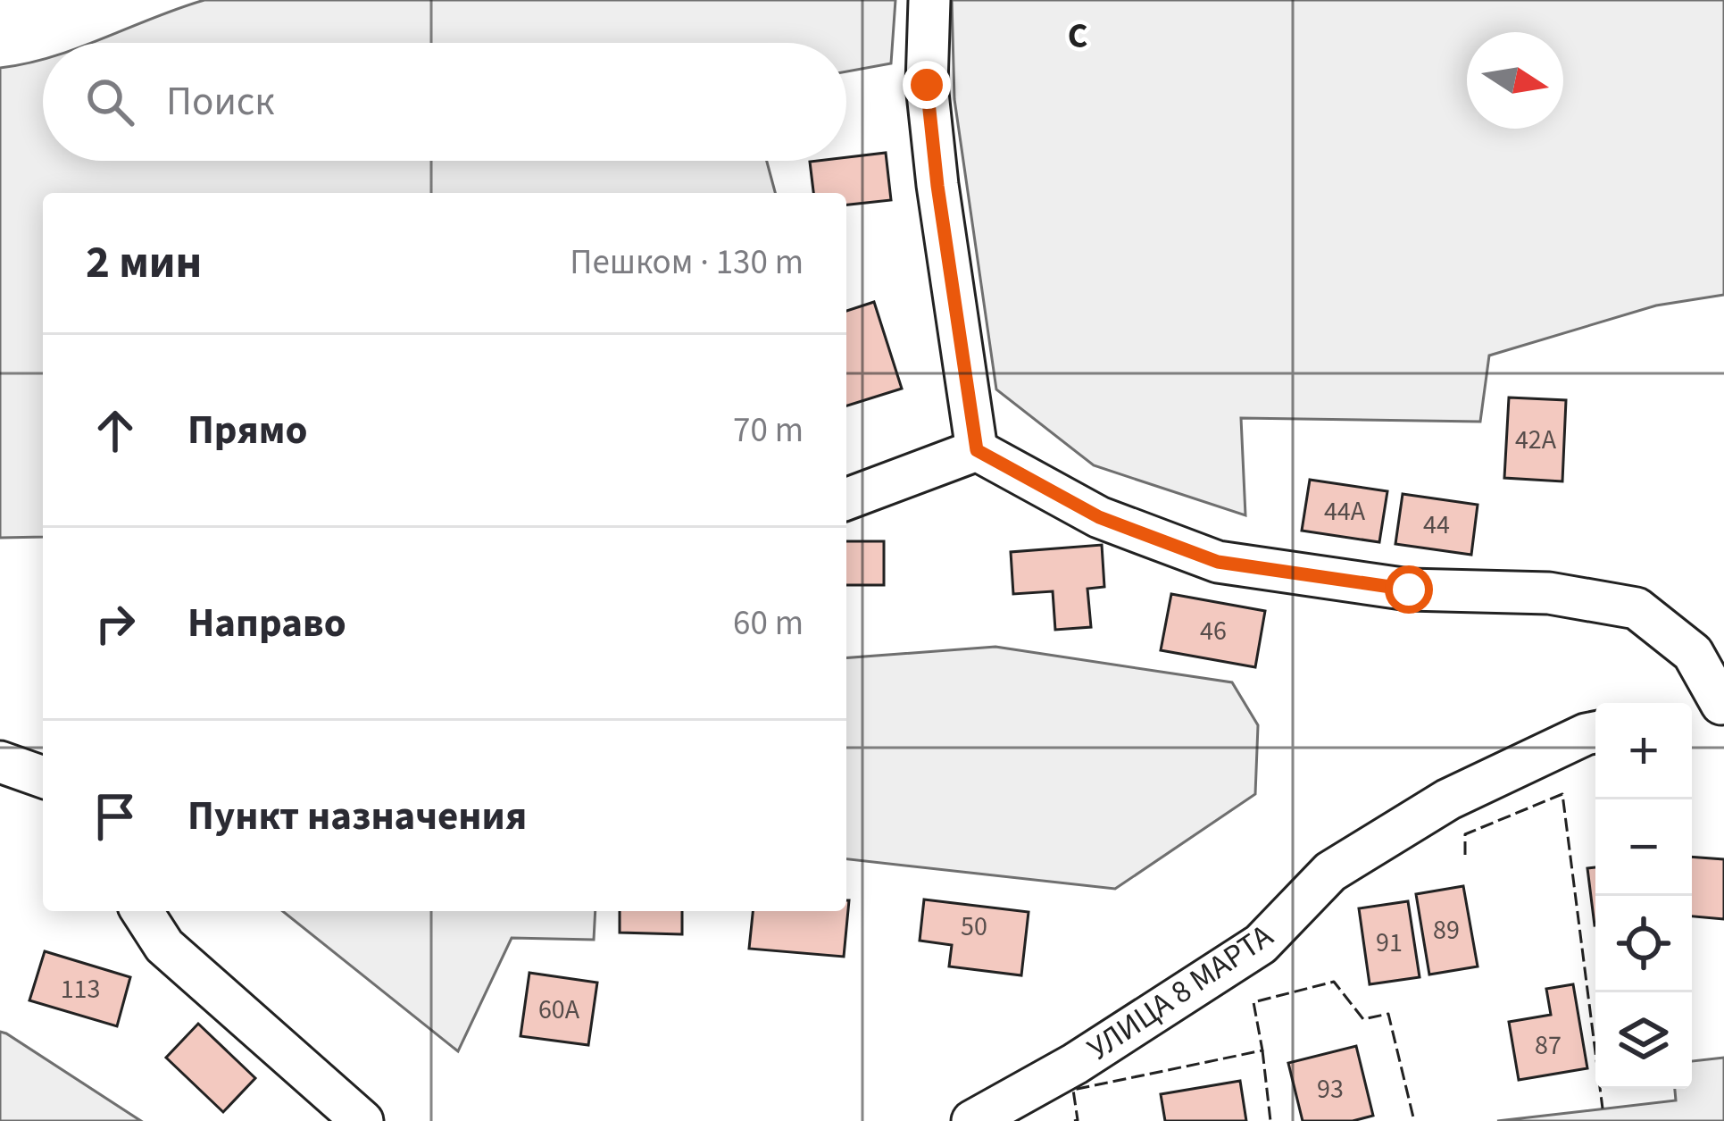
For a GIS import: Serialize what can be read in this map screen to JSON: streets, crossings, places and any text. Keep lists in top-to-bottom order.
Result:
{
  "streets": {
    "street": ["УЛИЦА 8 МАРТА"]
  },
  "house_numbers": [
    "42А",
    "44А",
    "44",
    "46",
    "50",
    "89",
    "91",
    "113",
    "60А",
    "87",
    "93"
  ],
  "north": "right",
  "page": {
    "search": "Поиск",
    "heading": ["2 мин", "Пешком · 130 m"],
    "list": [
      ["Прямо", "70 m"],
      ["Направо", "60 m"],
      "Пункт назначения"
    ],
    "map_buttons": ["+", "−"]
  },
  "grid": {
    "columns": ["C"]
  }
}
